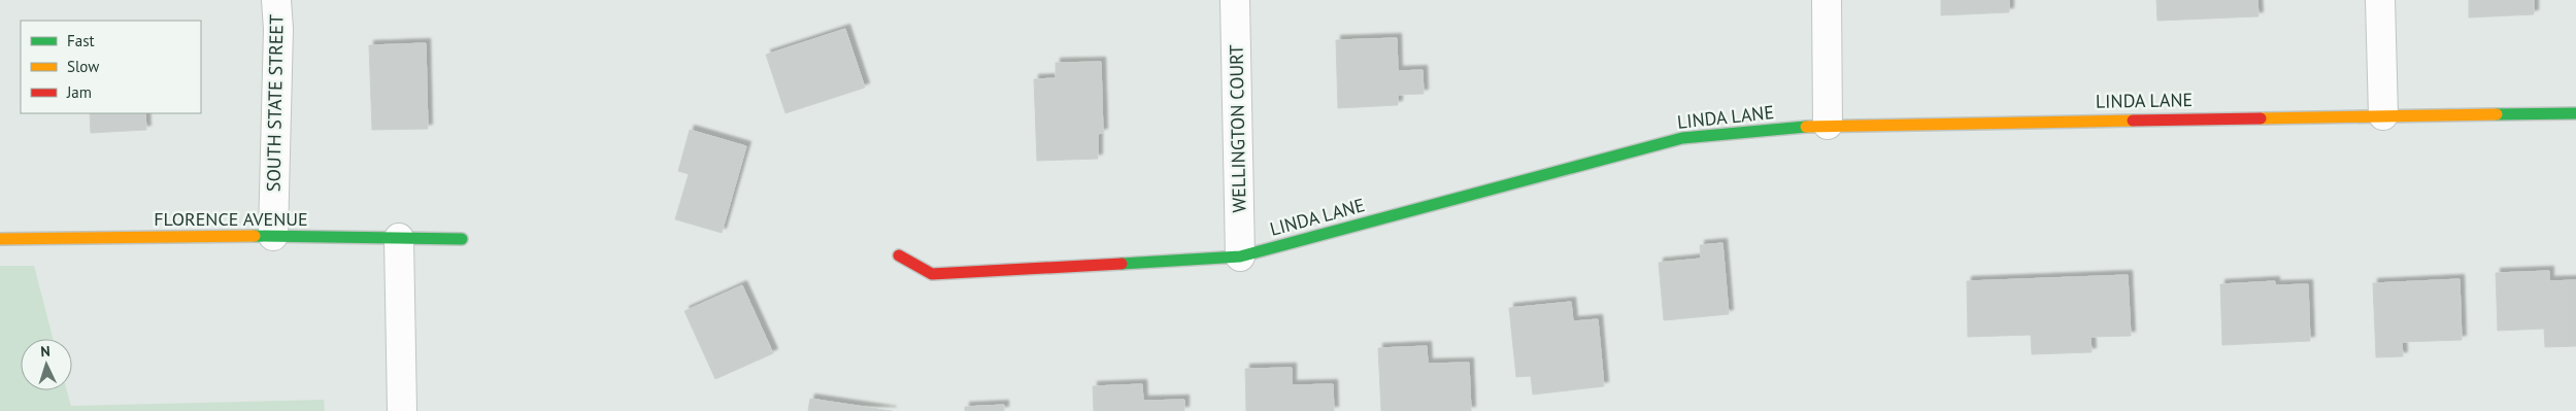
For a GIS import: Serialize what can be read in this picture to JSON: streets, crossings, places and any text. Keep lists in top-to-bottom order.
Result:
{
  "streets": {
    "street": [
      "LINDA LANE",
      "SOUTH STATE STREET",
      "WELLINGTON COURT",
      "FLORENCE AVENUE"
    ]
  },
  "crossings": [
    ["LINDA LANE", "WELLINGTON COURT"],
    ["SOUTH STATE STREET", "FLORENCE AVENUE"]
  ],
  "legend": ["Fast", "Slow", "Jam"],
  "north": "top"
}
